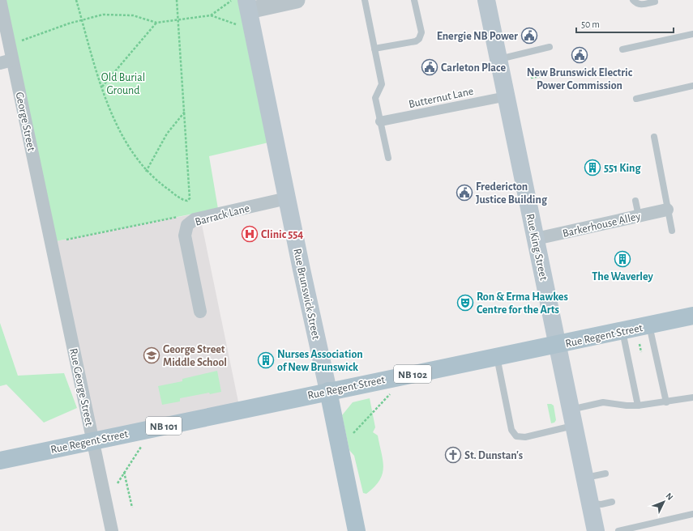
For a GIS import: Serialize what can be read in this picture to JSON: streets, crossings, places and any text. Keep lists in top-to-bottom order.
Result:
{
  "streets": {
    "main road": [
      "Rue King Street",
      "Rue Brunswick Street",
      "Rue Regent Street",
      "NB 102",
      "NB 101"
    ],
    "street": [
      "Butternut Lane",
      "George Street",
      "Barrack Lane",
      "Barkerhouse Alley",
      "Rue George Street"
    ]
  },
  "crossings": [
    ["Butternut Lane", "Rue King Street"],
    ["George Street", "Rue George Street"],
    ["Barrack Lane", "Rue Brunswick Street"],
    ["Barkerhouse Alley", "Rue King Street"],
    ["Rue King Street", "Rue Regent Street"],
    ["Rue Brunswick Street", "Rue Regent Street"],
    ["Rue Regent Street", "Rue George Street"]
  ],
  "parks": ["Old Burial Ground"],
  "places": {
    "public building": [
      "Energie NB Power",
      "New Brunswick Electric Power Commission",
      "Carleton Place",
      "Fredericton Justice Building"
    ],
    "building": ["551 King", "The Waverley", "Nurses Association of New Brunswick"],
    "hospital": ["Clinic 554"],
    "theatre": ["Ron & Erma Hawkes Centre for the Arts"],
    "school or university": ["George Street Middle School"],
    "church": ["St. Dunstan's"]
  },
  "scale_bar": "50 m",
  "north": "top right"
}
